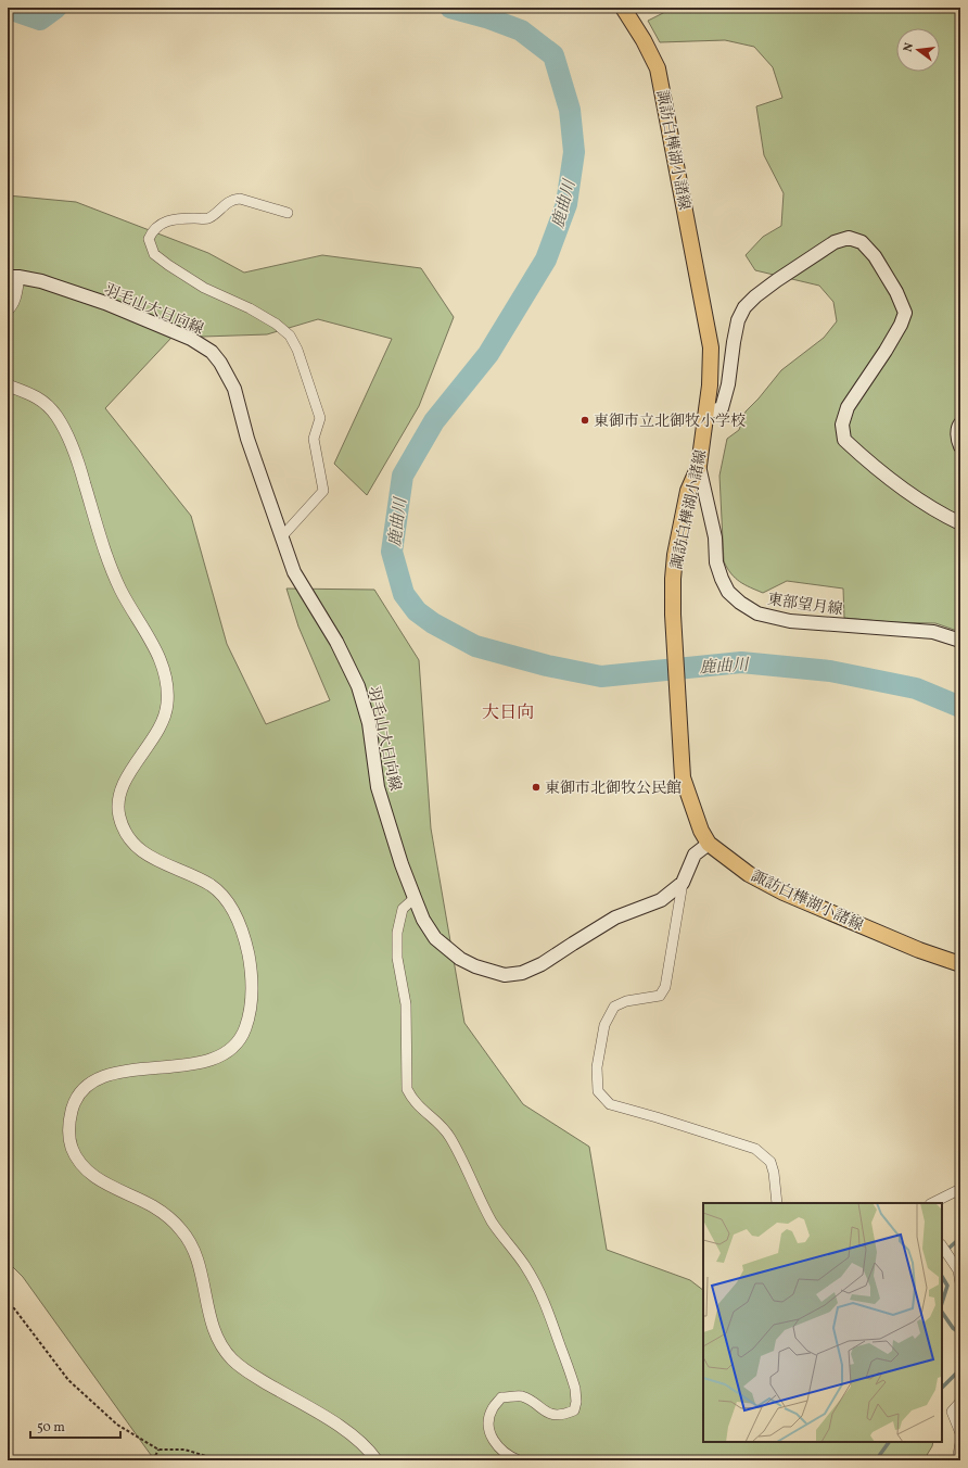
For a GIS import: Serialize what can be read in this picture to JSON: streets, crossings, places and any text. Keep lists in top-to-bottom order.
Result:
{
  "streets": {
    "main road": ["諏訪白樺湖小諸線", "羽毛山大日向線", "東部望月線"]
  },
  "crossings": [
    ["諏訪白樺湖小諸線", "羽毛山大日向線"],
    ["諏訪白樺湖小諸線", "東部望月線"]
  ],
  "districts": ["大日向"],
  "water": ["鹿曲川"],
  "places": ["東御市立北御牧小学校", "東御市北御牧公民館"],
  "scale_bar": "50 m",
  "north": "left"
}
